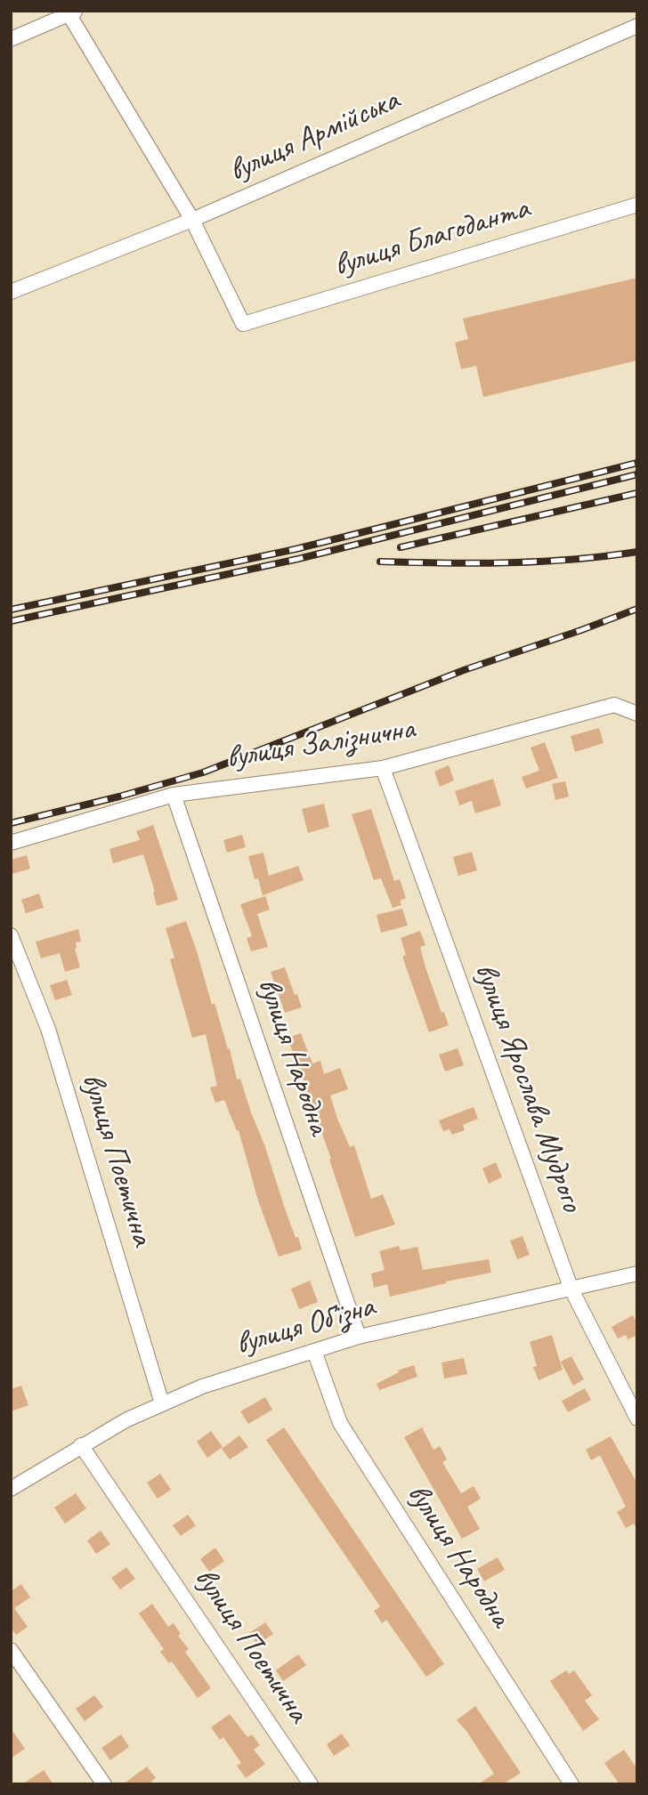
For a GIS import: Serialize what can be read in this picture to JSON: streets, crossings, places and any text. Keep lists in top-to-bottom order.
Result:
{
  "streets": {
    "street": [
      "вулиця Армійська",
      "вулиця Благоданта",
      "вулиця Залізнична",
      "вулиця Народна",
      "вулиця Ярослава Мудрого",
      "вулиця Поетична",
      "вулиця Об'їзна"
    ]
  },
  "crossings": [
    ["вулиця Армійська", "вулиця Благоданта"],
    ["вулиця Залізнична", "вулиця Народна"],
    ["вулиця Залізнична", "вулиця Ярослава Мудрого"],
    ["вулиця Народна", "вулиця Об'їзна"],
    ["вулиця Ярослава Мудрого", "вулиця Об'їзна"],
    ["вулиця Поетична", "вулиця Об'їзна"]
  ]
}
